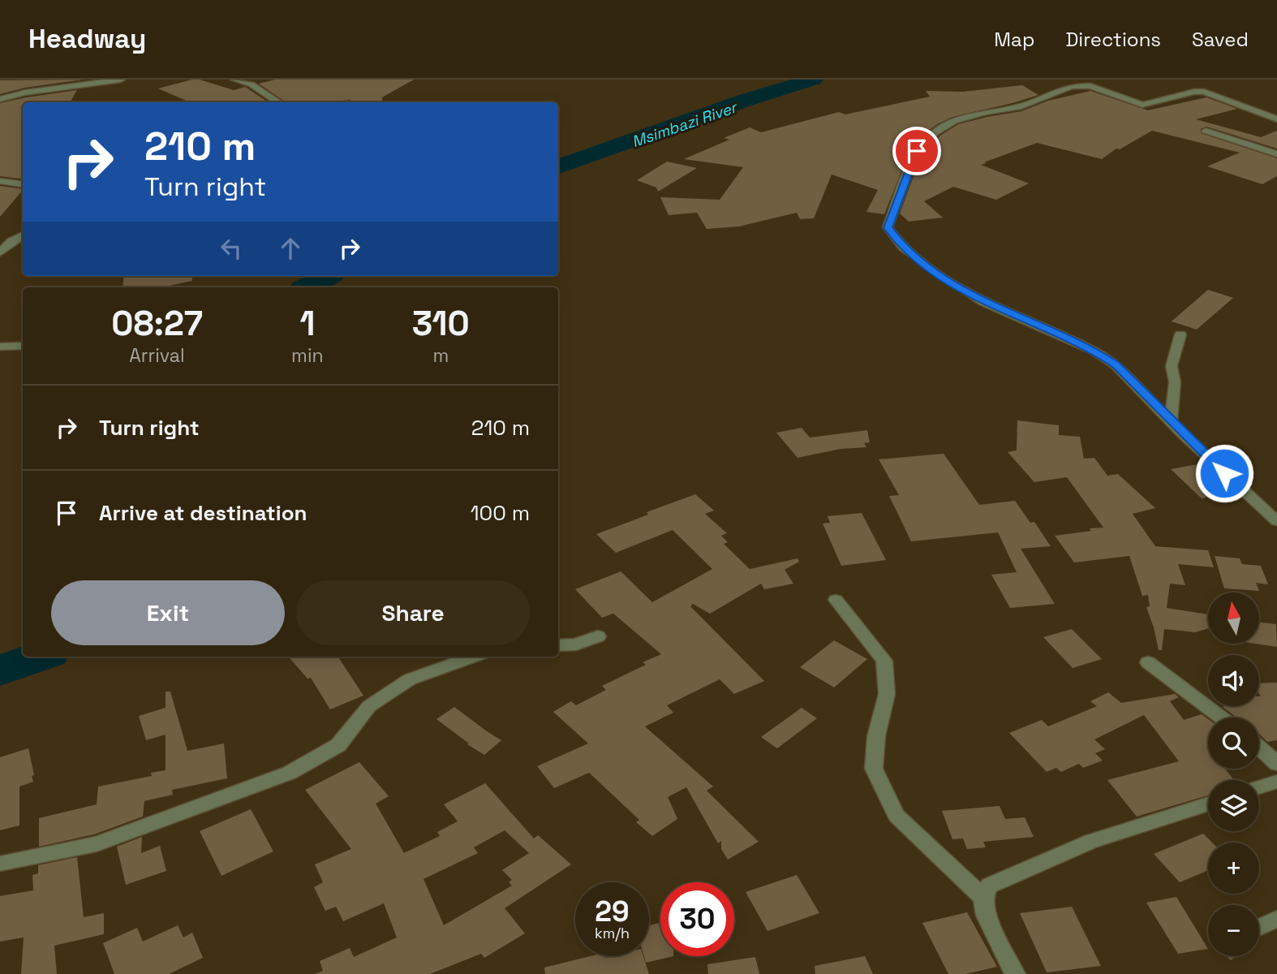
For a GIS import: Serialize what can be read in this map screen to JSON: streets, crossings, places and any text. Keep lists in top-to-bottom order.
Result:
{
  "water": ["Msimbazi River"],
  "north": "top",
  "page": {
    "header": "Headway",
    "nav": ["Map", "Directions", "Saved"],
    "turn": ["210 m", "Turn right"],
    "eta": [
      "08:27",
      "Arrival",
      "1",
      "min",
      "310",
      "m"
    ],
    "list": [
      {
        "name": "Turn right",
        "value": "210 m"
      },
      {
        "name": "Arrive at destination",
        "value": "100 m"
      }
    ],
    "buttons": ["Exit", "Share"],
    "map_buttons": ["+", "−"],
    "speed": "29 km/h",
    "limit": "30"
  }
}
